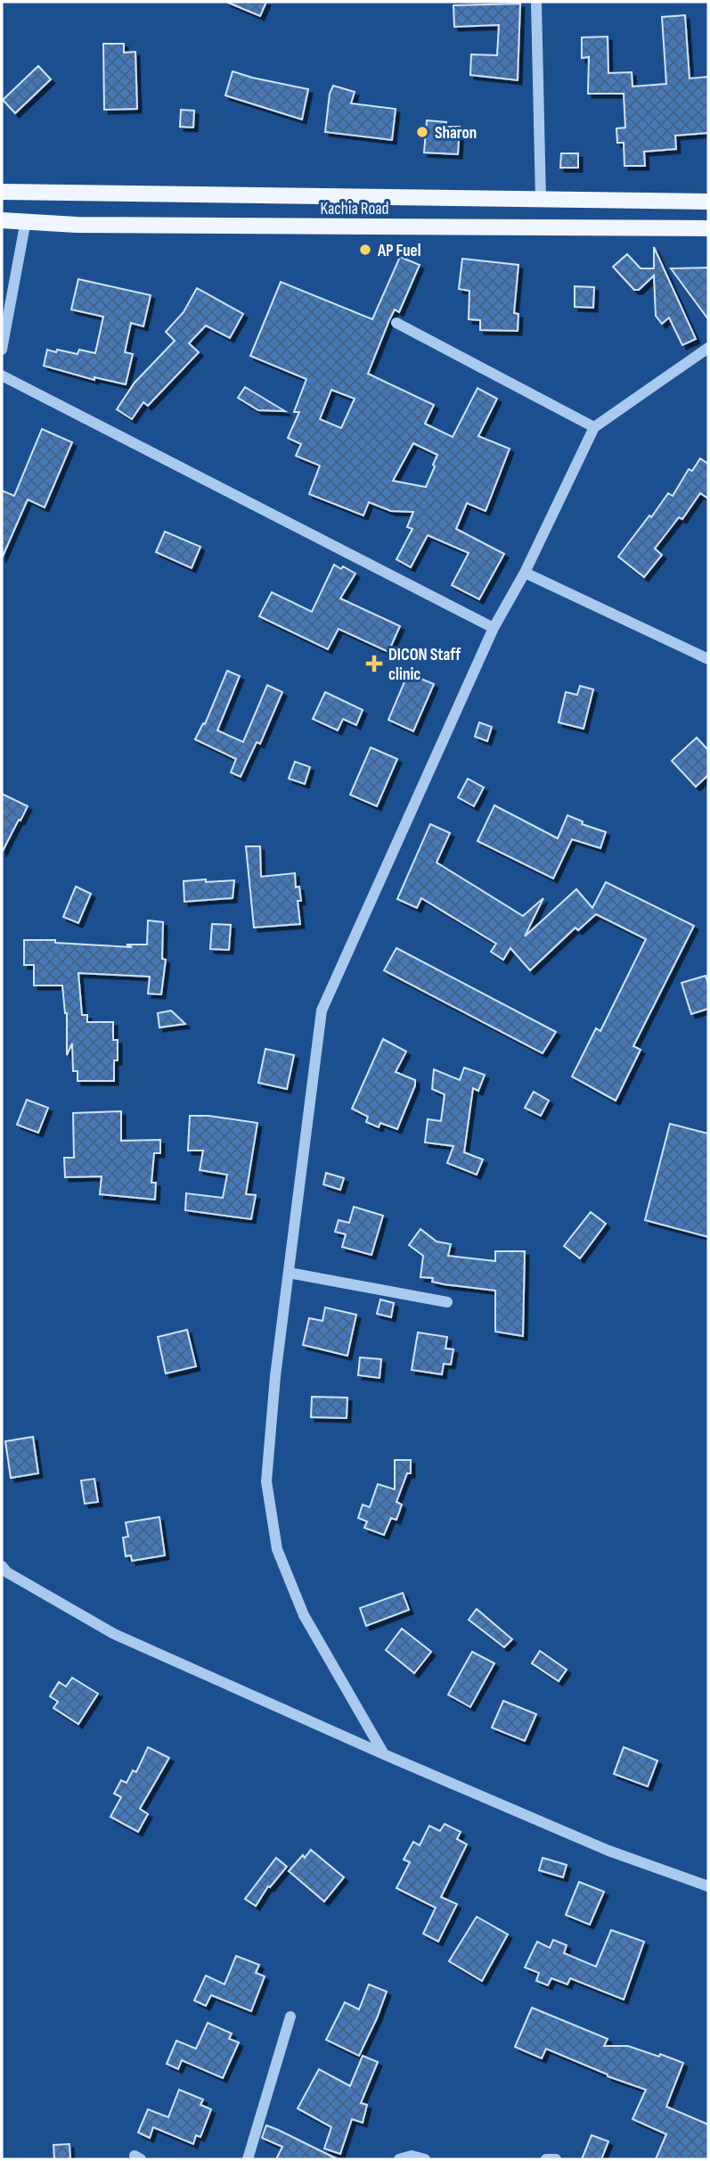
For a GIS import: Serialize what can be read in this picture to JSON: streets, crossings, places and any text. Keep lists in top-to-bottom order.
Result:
{
  "streets": {
    "main road": ["Kachia Road"]
  },
  "places": {
    "other": ["Sharon", "AP Fuel"],
    "health": ["DICON Staff clinic"]
  }
}
